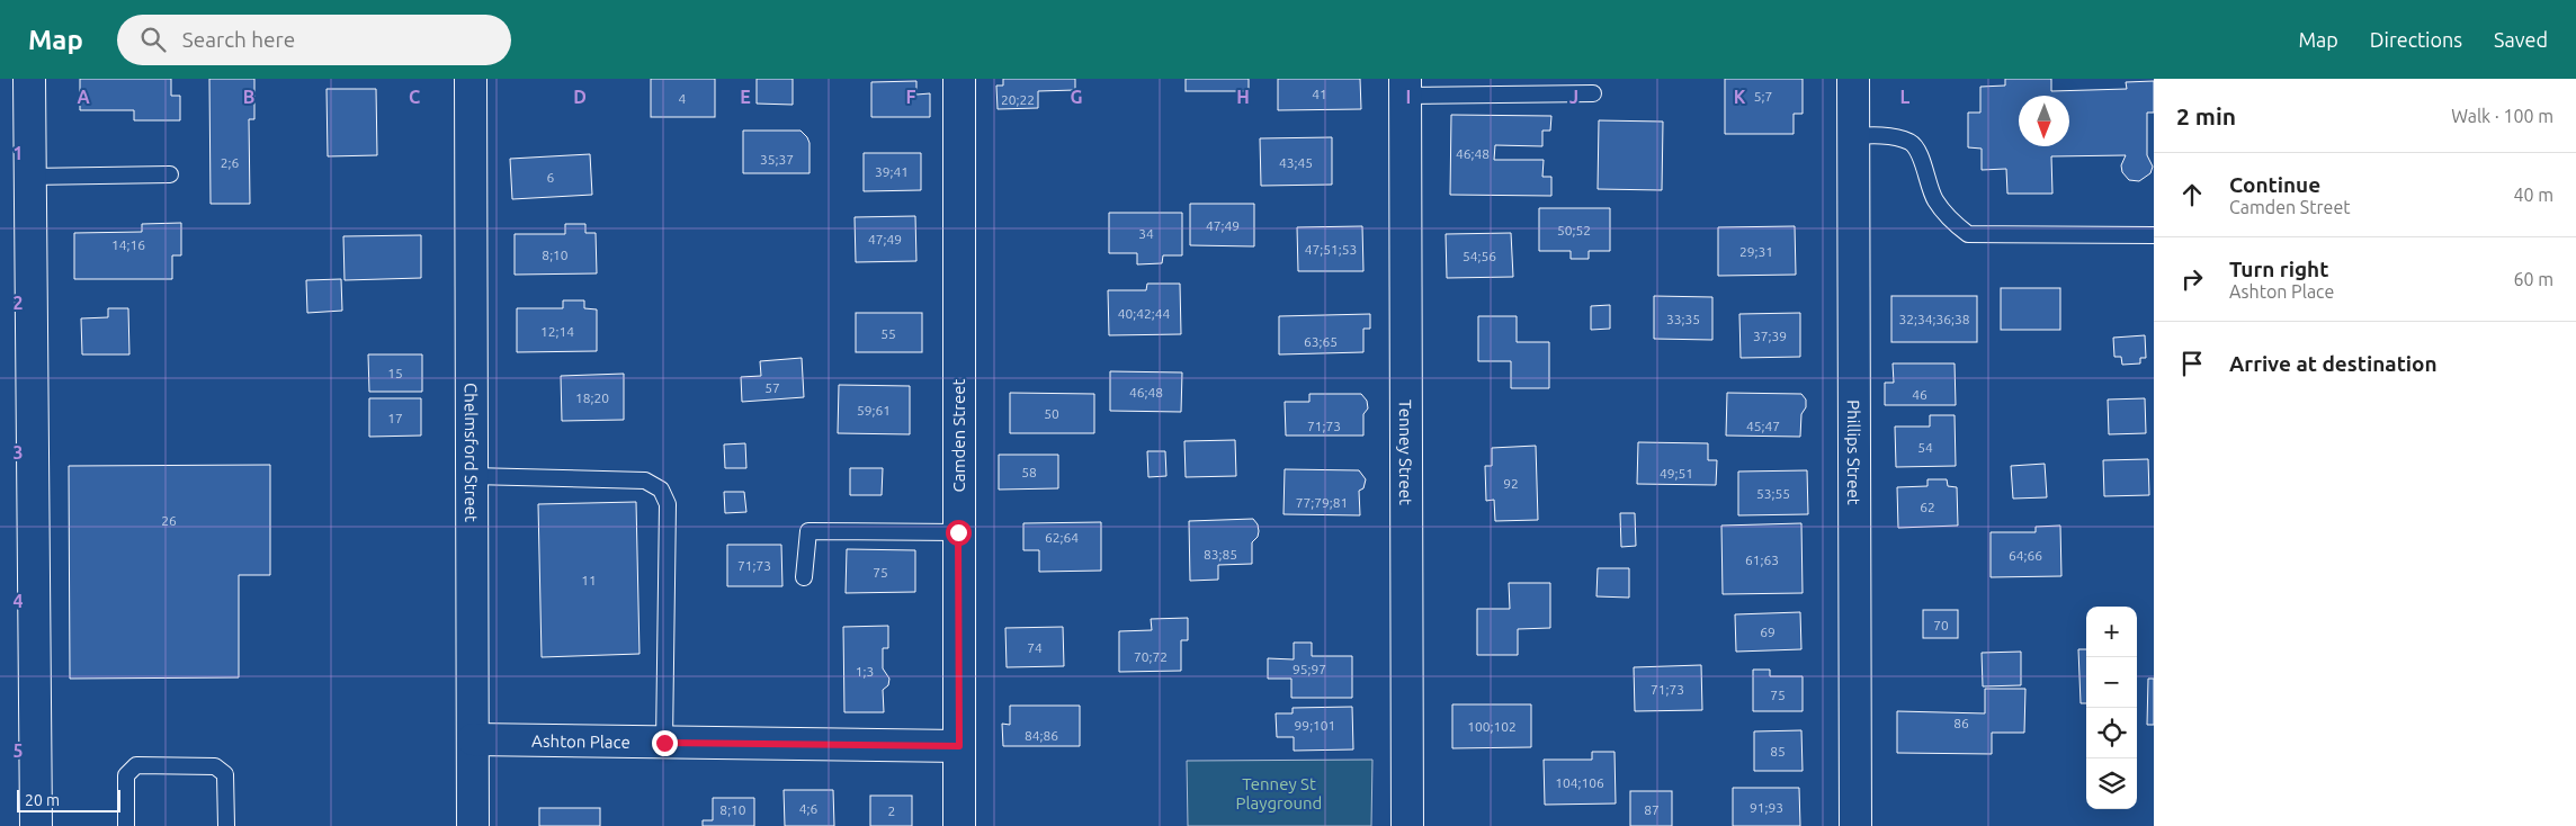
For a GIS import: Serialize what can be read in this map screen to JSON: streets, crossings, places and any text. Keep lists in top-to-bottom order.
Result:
{
  "streets": {
    "street": [
      "Camden Street",
      "Chelmsford Street",
      "Tenney Street",
      "Phillips Street",
      "Ashton Place"
    ]
  },
  "crossings": [
    ["Camden Street", "Ashton Place"],
    ["Chelmsford Street", "Ashton Place"]
  ],
  "parks": ["Tenney St Playground"],
  "house_numbers": [
    "41",
    "5;7",
    "4",
    "20;22",
    "46;48",
    "35;37",
    "2;6",
    "43;45",
    "39;41",
    "6",
    "47;49",
    "50;52",
    "34",
    "47;49",
    "14;16",
    "47;51;53",
    "29;31",
    "8;10",
    "54;56",
    "40;42;44",
    "33;35",
    "32;34;36;38",
    "12;14",
    "55",
    "37;39",
    "63;65",
    "15",
    "57",
    "46;48",
    "46",
    "18;20",
    "59;61",
    "50",
    "17",
    "71;73",
    "45;47",
    "54",
    "58",
    "49;51",
    "92",
    "53;55",
    "77;79;81",
    "62",
    "26",
    "62;64",
    "83;85",
    "64;66",
    "61;63",
    "71;73",
    "75",
    "11",
    "70",
    "69",
    "74",
    "70;72",
    "95;97",
    "1;3",
    "71;73",
    "75",
    "86",
    "99;101",
    "100;102",
    "84;86",
    "85",
    "104;106",
    "91;93",
    "4;6",
    "8;10",
    "87",
    "2"
  ],
  "scale_bar": "20 m",
  "north": "bottom",
  "page": {
    "header": "Map",
    "search": "Search here",
    "nav": ["Map", "Directions", "Saved"],
    "heading": ["2 min", "Walk · 100 m"],
    "list": [
      ["Continue", "Camden Street", "40 m"],
      ["Turn right", "Ashton Place", "60 m"],
      "Arrive at destination"
    ],
    "map_buttons": ["+", "−"],
    "scale": "20 m"
  },
  "grid": {
    "columns": [
      "A",
      "B",
      "C",
      "D",
      "E",
      "F",
      "G",
      "H",
      "I",
      "J",
      "K",
      "L"
    ],
    "rows": [
      "1",
      "2",
      "3",
      "4",
      "5"
    ]
  }
}
